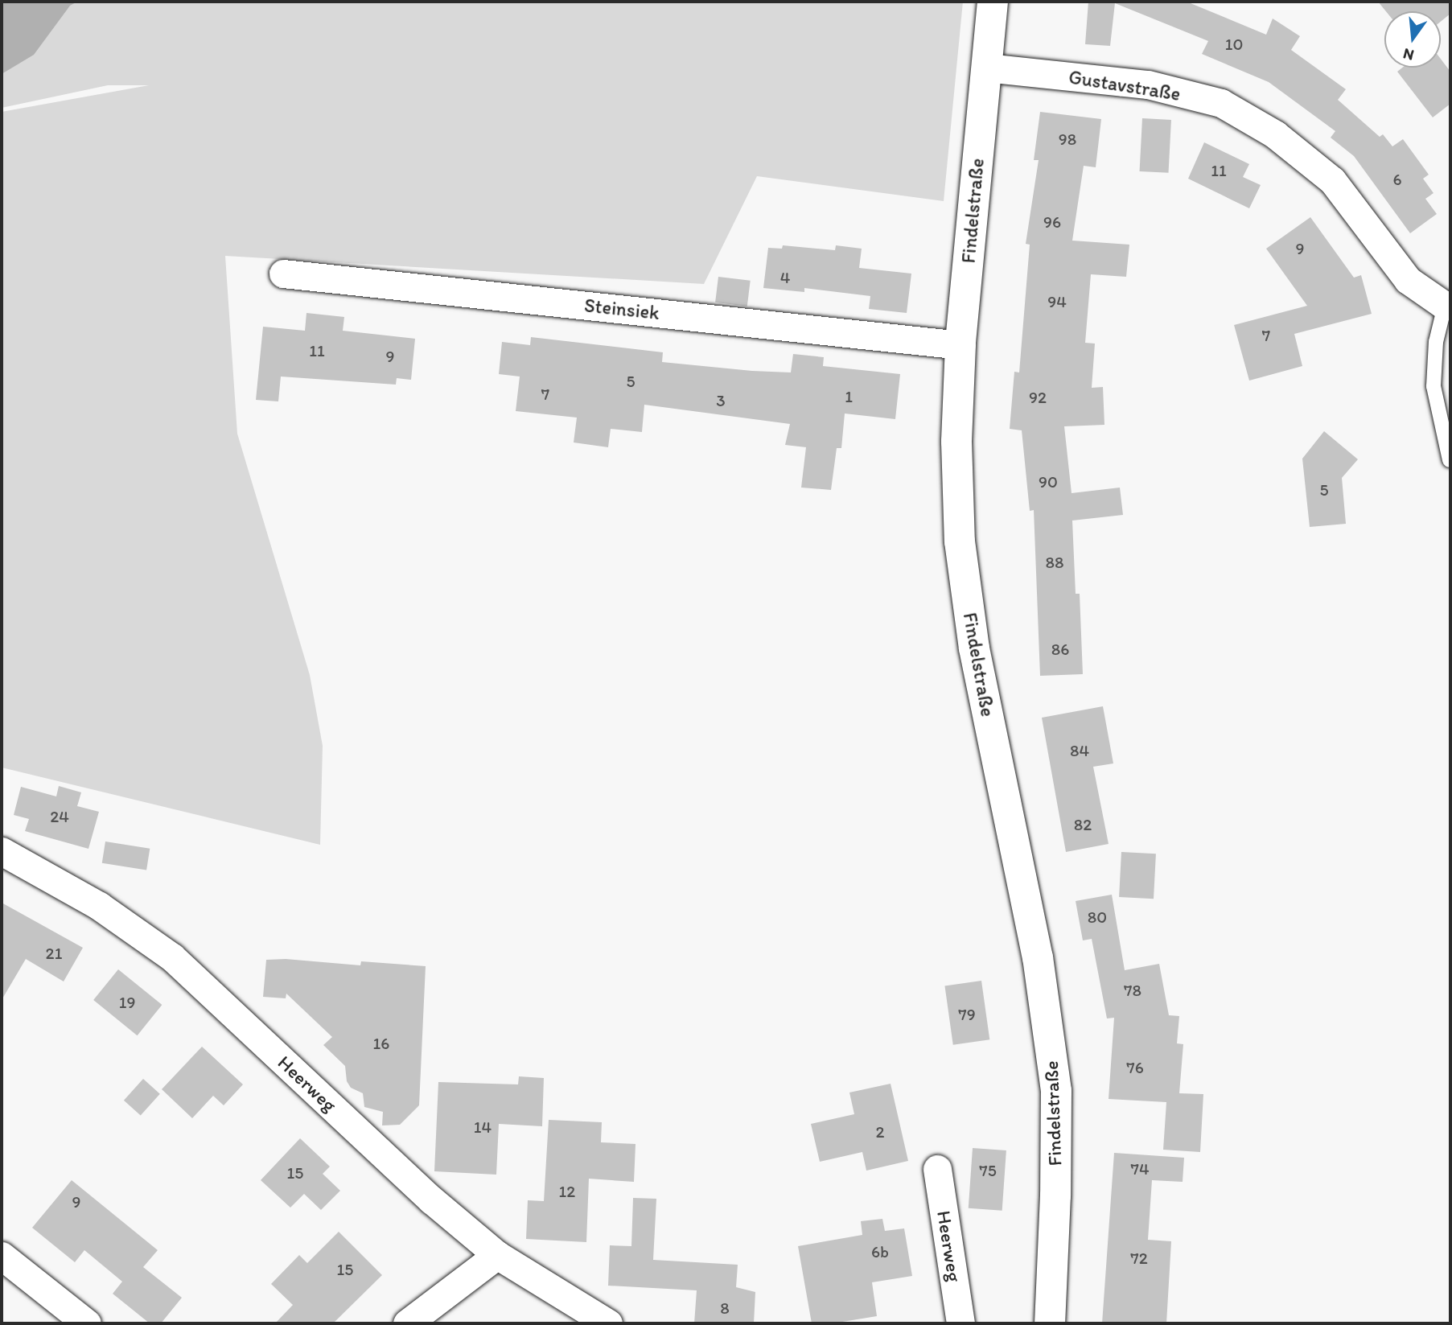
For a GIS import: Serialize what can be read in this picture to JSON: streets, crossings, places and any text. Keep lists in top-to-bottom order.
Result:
{
  "streets": {
    "street": [
      "Gustavstraße",
      "Findelstraße",
      "Steinsiek",
      "Heerweg"
    ]
  },
  "crossings": [
    ["Gustavstraße", "Findelstraße"],
    ["Findelstraße", "Steinsiek"]
  ],
  "house_numbers": [
    "10",
    "98",
    "11",
    "6",
    "96",
    "9",
    "4",
    "94",
    "7",
    "11",
    "9",
    "5",
    "7",
    "1",
    "92",
    "3",
    "90",
    "5",
    "88",
    "86",
    "84",
    "24",
    "82",
    "80",
    "21",
    "78",
    "19",
    "79",
    "16",
    "76",
    "14",
    "2",
    "74",
    "75",
    "15",
    "12",
    "9",
    "6b",
    "72",
    "15",
    "8"
  ],
  "north": "bottom"
}
